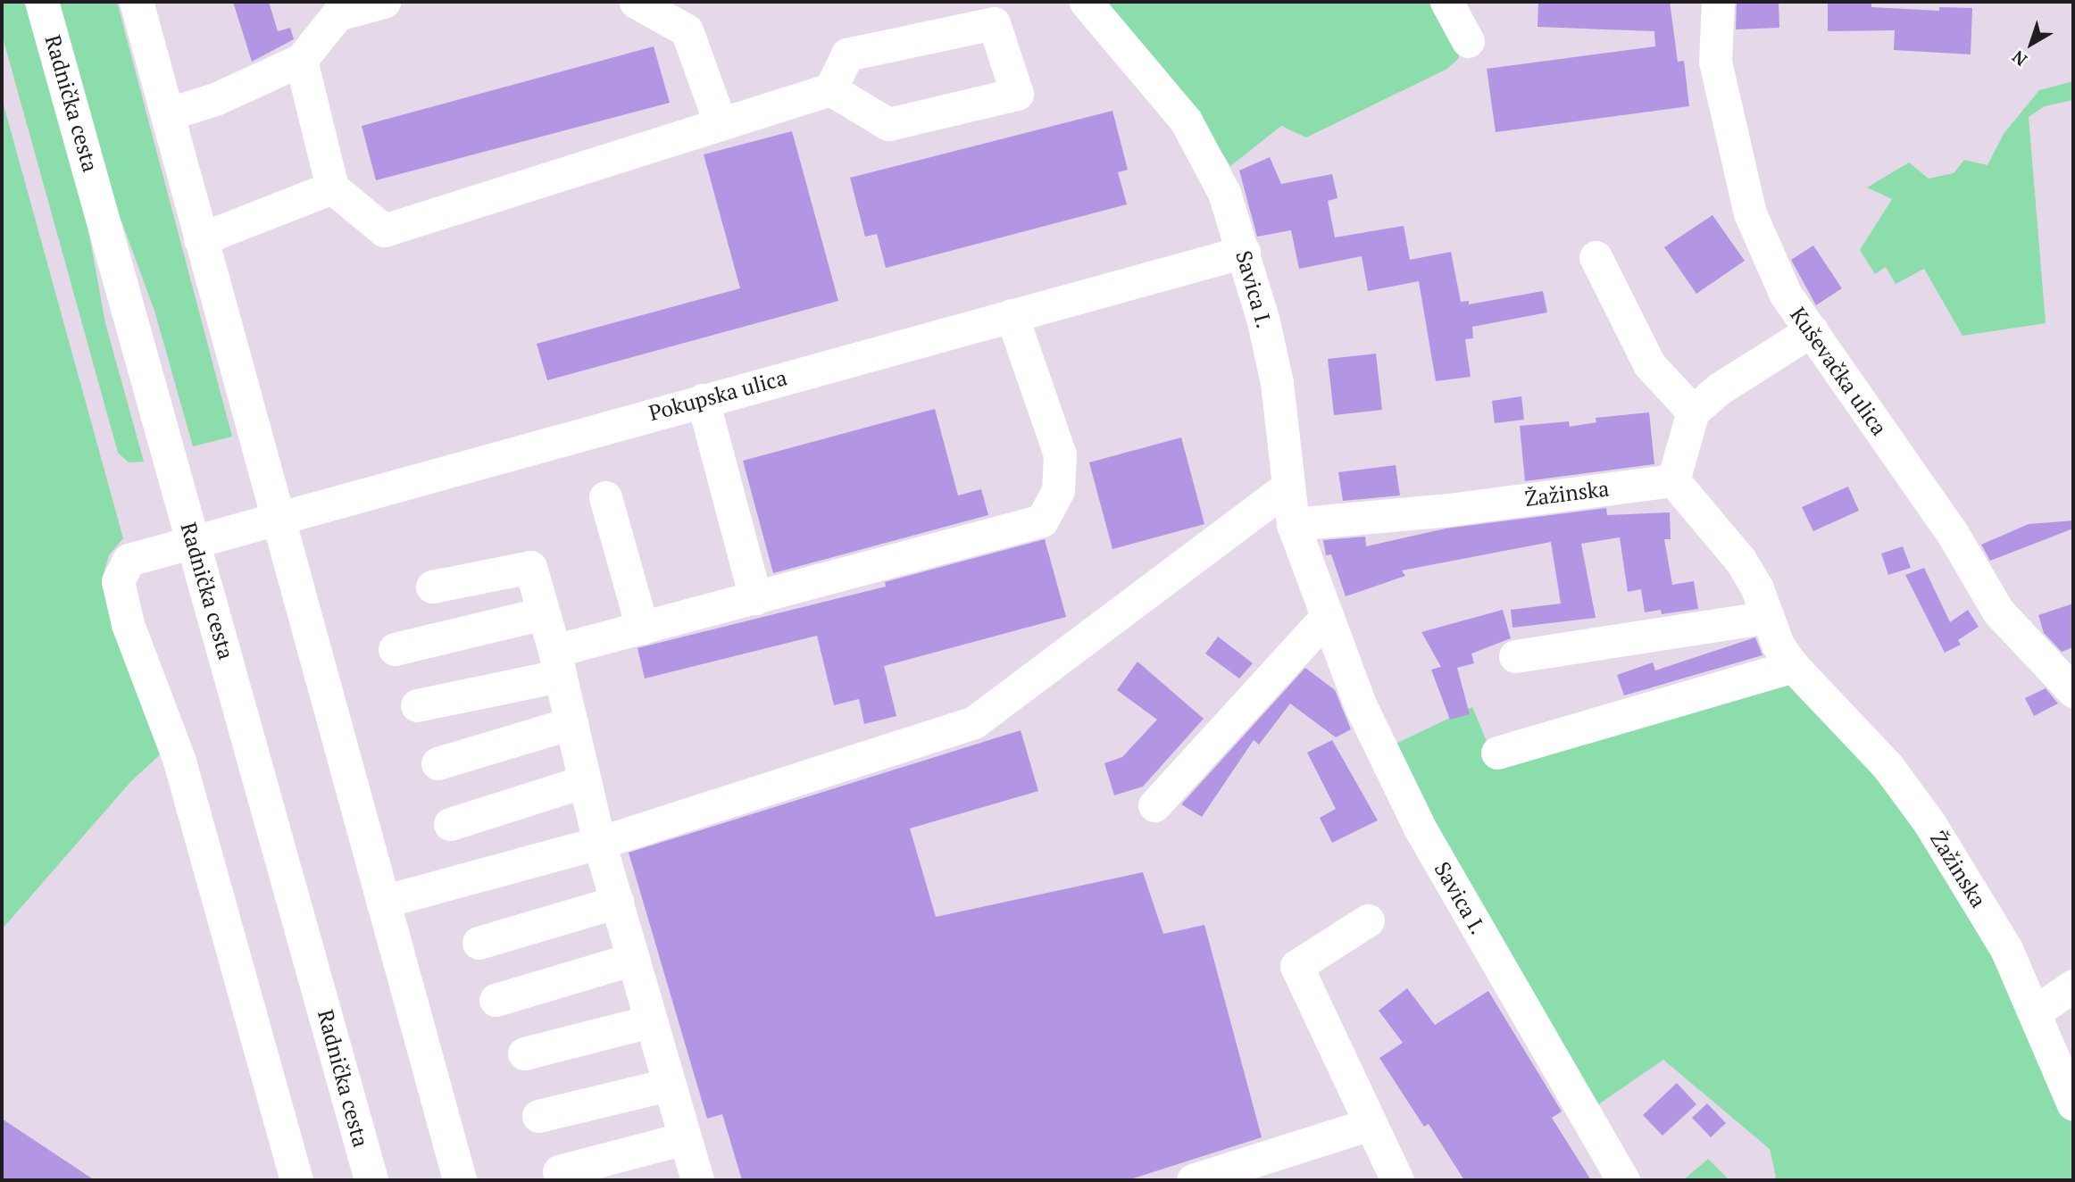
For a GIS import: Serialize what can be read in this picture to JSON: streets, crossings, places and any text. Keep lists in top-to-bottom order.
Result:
{
  "streets": {
    "main road": ["Radnička cesta"],
    "street": [
      "Savica I.",
      "Kuševačka ulica",
      "Pokupska ulica",
      "Žažinska"
    ]
  },
  "crossings": [
    ["Radnička cesta", "Pokupska ulica"],
    ["Savica I.", "Pokupska ulica"],
    ["Savica I.", "Žažinska"]
  ],
  "north": "bottom left"
}
